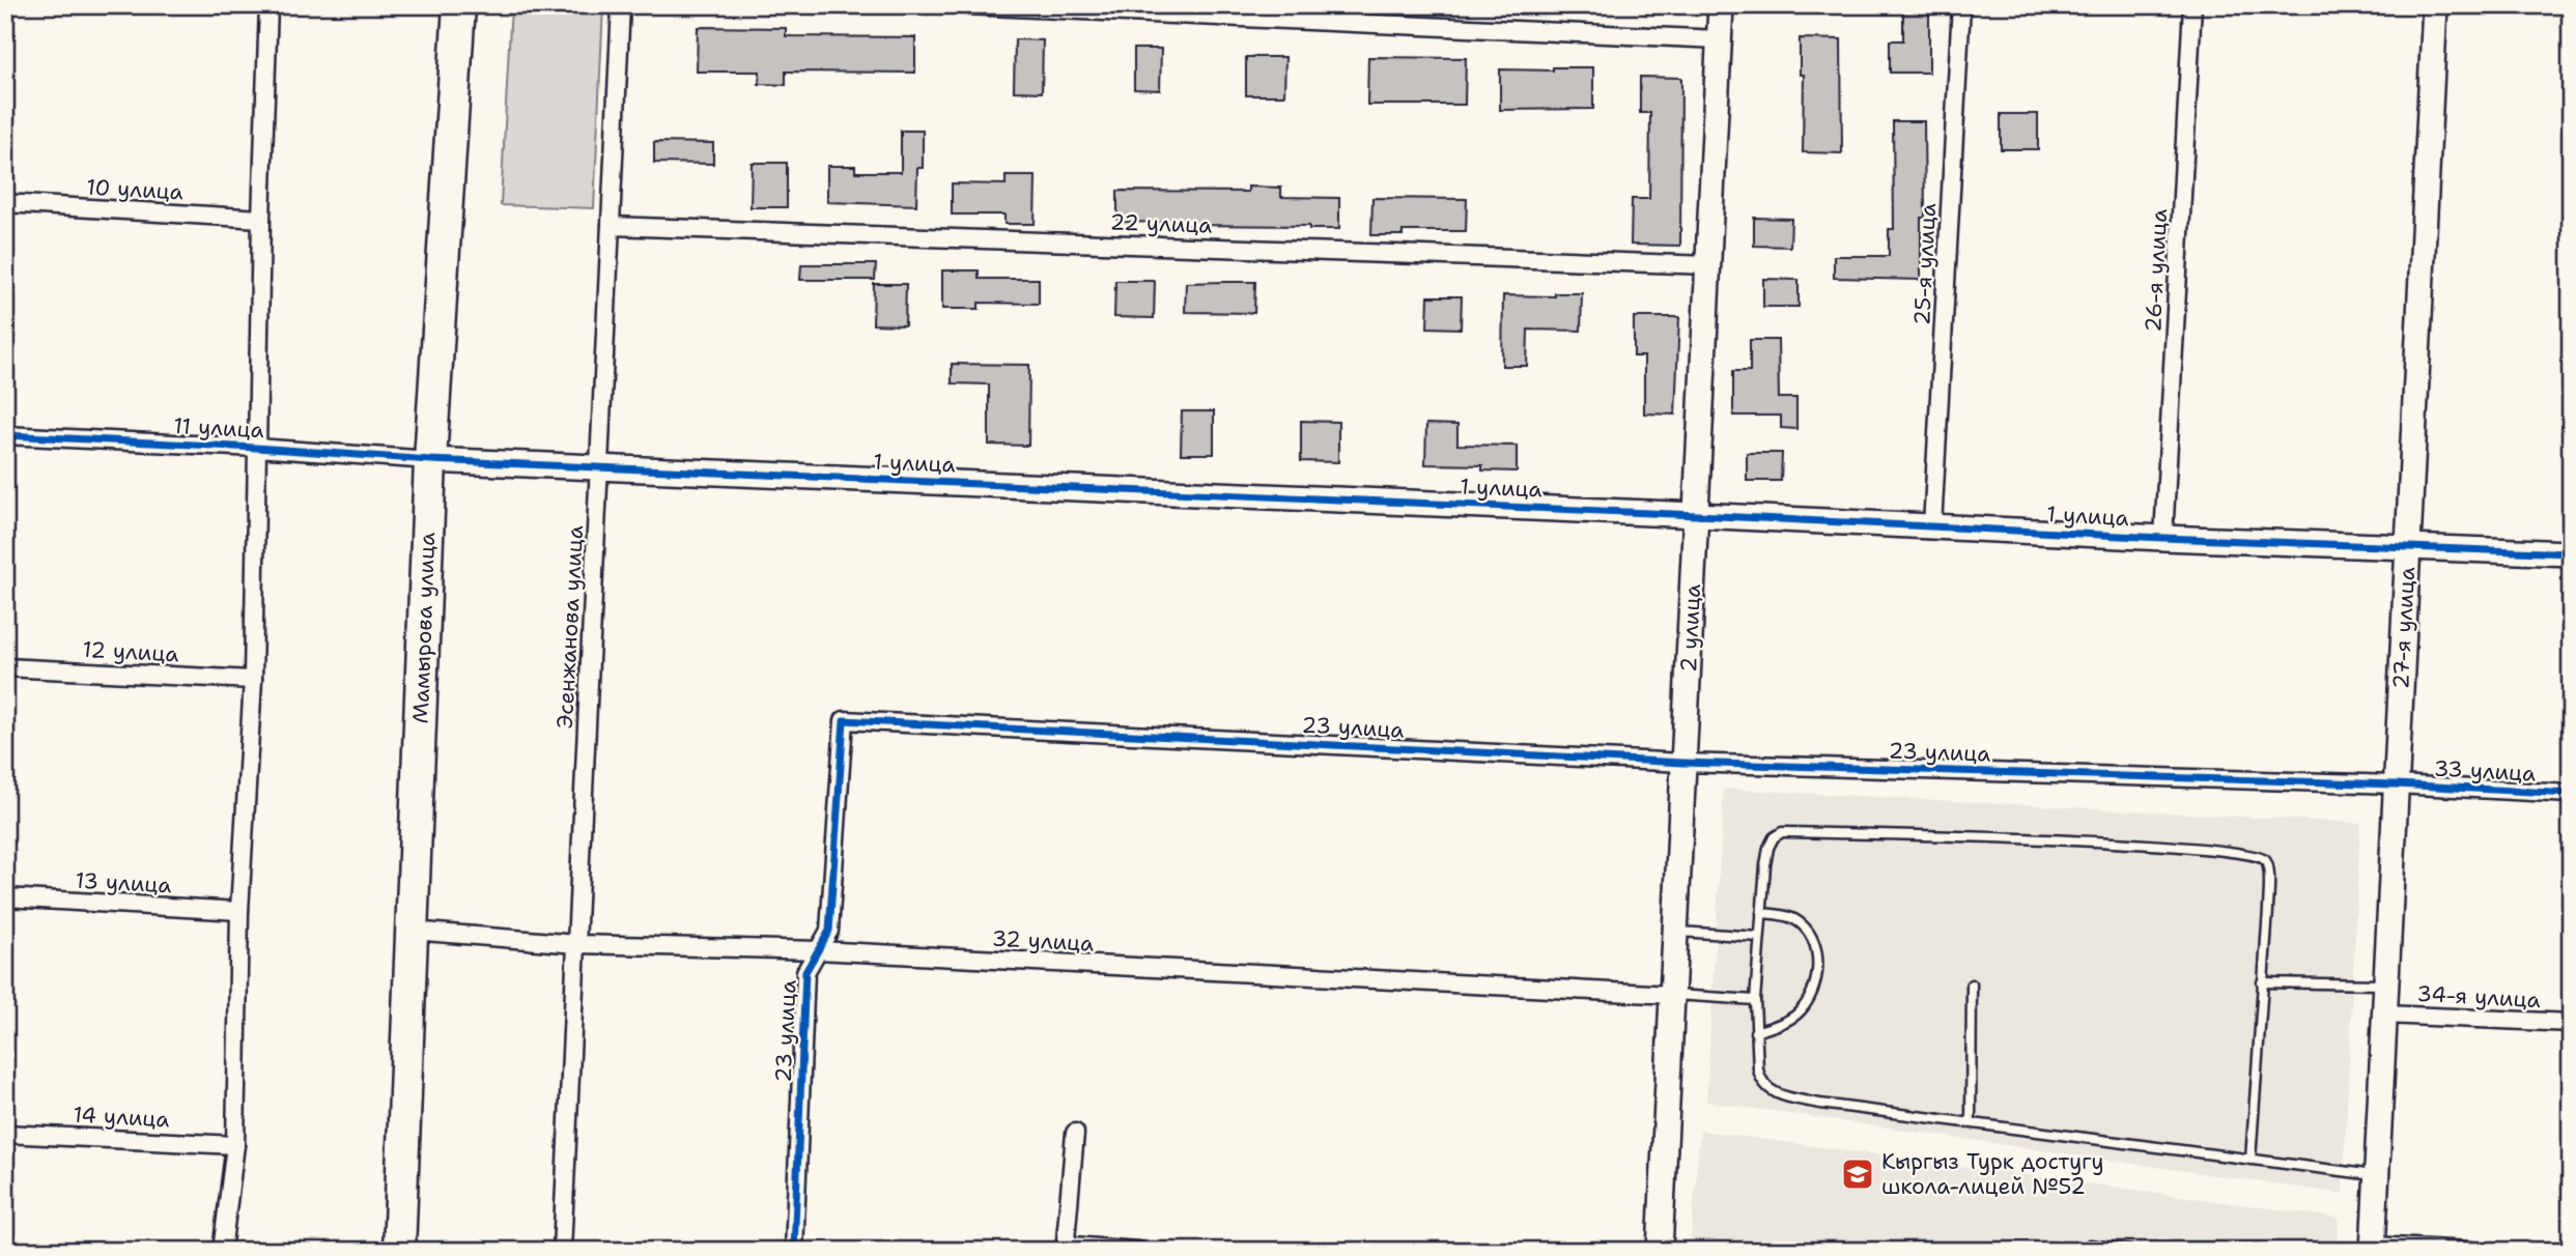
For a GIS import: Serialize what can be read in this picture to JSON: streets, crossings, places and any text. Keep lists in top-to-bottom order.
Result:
{
  "streets": {
    "highway": ["Мамырова улица"],
    "street": [
      "10 улица",
      "22 улица",
      "25-я улица",
      "26-я улица",
      "11 улица",
      "1 улица",
      "Эсенжанова улица",
      "2 улица",
      "27-я улица",
      "12 улица",
      "23 улица",
      "33 улица",
      "13 улица",
      "32 улица",
      "34-я улица",
      "14 улица"
    ]
  },
  "crossings": [
    ["22 улица", "Эсенжанова улица"],
    ["22 улица", "2 улица"],
    ["25-я улица", "1 улица"],
    ["26-я улица", "1 улица"],
    ["11 улица", "1 улица"],
    ["11 улица", "Мамырова улица"],
    ["1 улица", "Эсенжанова улица"],
    ["1 улица", "Мамырова улица"],
    ["1 улица", "2 улица"],
    ["1 улица", "27-я улица"],
    ["Эсенжанова улица", "32 улица"],
    ["Мамырова улица", "32 улица"],
    ["2 улица", "23 улица"],
    ["2 улица", "32 улица"],
    ["27-я улица", "23 улица"],
    ["27-я улица", "33 улица"],
    ["27-я улица", "34-я улица"],
    ["23 улица", "33 улица"],
    ["23 улица", "32 улица"]
  ],
  "places": {
    "school or university": ["Кыргыз Турк достугу школа-лицей №52"]
  }
}
